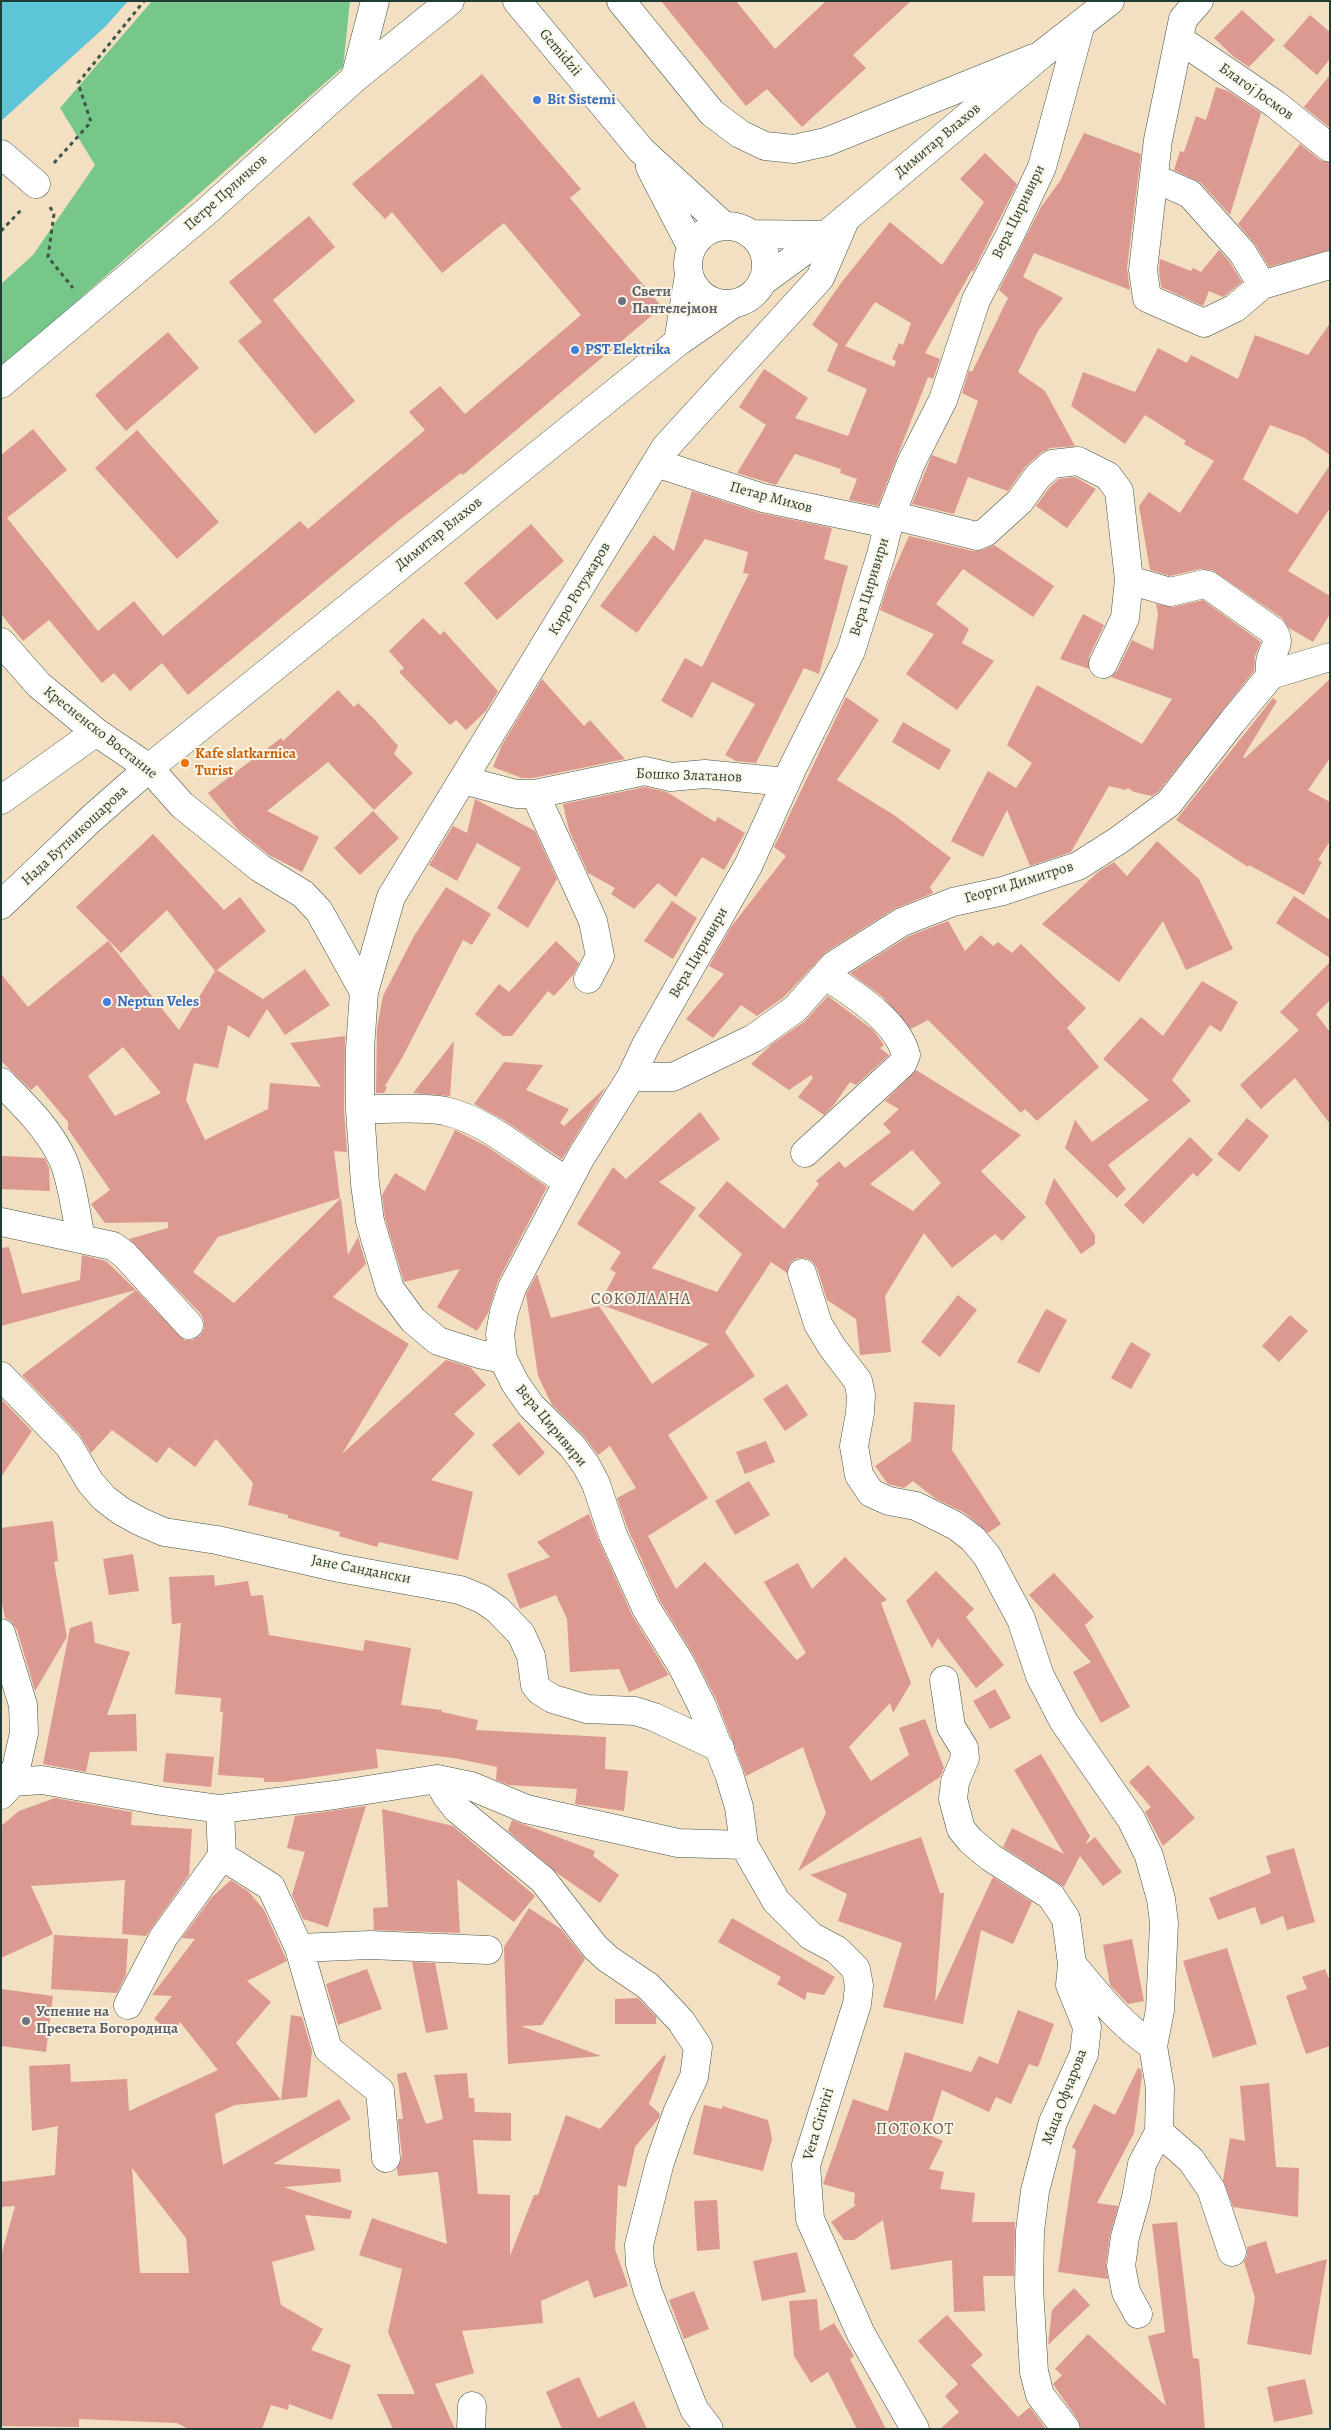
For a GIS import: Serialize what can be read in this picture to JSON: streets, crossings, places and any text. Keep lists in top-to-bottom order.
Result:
{
  "streets": {
    "street": [
      "Gemidzii",
      "Благој Јосмов",
      "Димитар Влахов",
      "Петре Прличков",
      "Вера Циривири",
      "Петар Михов",
      "Киро Рогужаров",
      "Кресненско Востание",
      "Бошко Златанов",
      "Нада Бутникошарова",
      "Георги Димитров",
      "Јане Сандански",
      "Маца Офчарова",
      "Vera Ciriviri"
    ]
  },
  "crossings": [
    ["Димитар Влахов", "Вера Циривири"],
    ["Димитар Влахов", "Киро Рогужаров"],
    ["Димитар Влахов", "Кресненско Востание"],
    ["Димитар Влахов", "Нада Бутникошарова"],
    ["Вера Циривири", "Петар Михов"],
    ["Вера Циривири", "Бошко Златанов"],
    ["Вера Циривири", "Георги Димитров"],
    ["Вера Циривири", "Јане Сандански"],
    ["Вера Циривири", "Vera Ciriviri"],
    ["Петар Михов", "Киро Рогужаров"],
    ["Киро Рогужаров", "Кресненско Востание"],
    ["Киро Рогужаров", "Бошко Златанов"],
    ["Кресненско Востание", "Нада Бутникошарова"]
  ],
  "districts": ["СОКОЛААНА", "ПОТОКОТ"],
  "places": [
    "Bit Sistemi",
    "Свети Пантелејмон",
    "PST Elektrika",
    "Kafe slatkarnica Turist",
    "Neptun Veles",
    "Успение на Пресвета Богородица"
  ]
}
